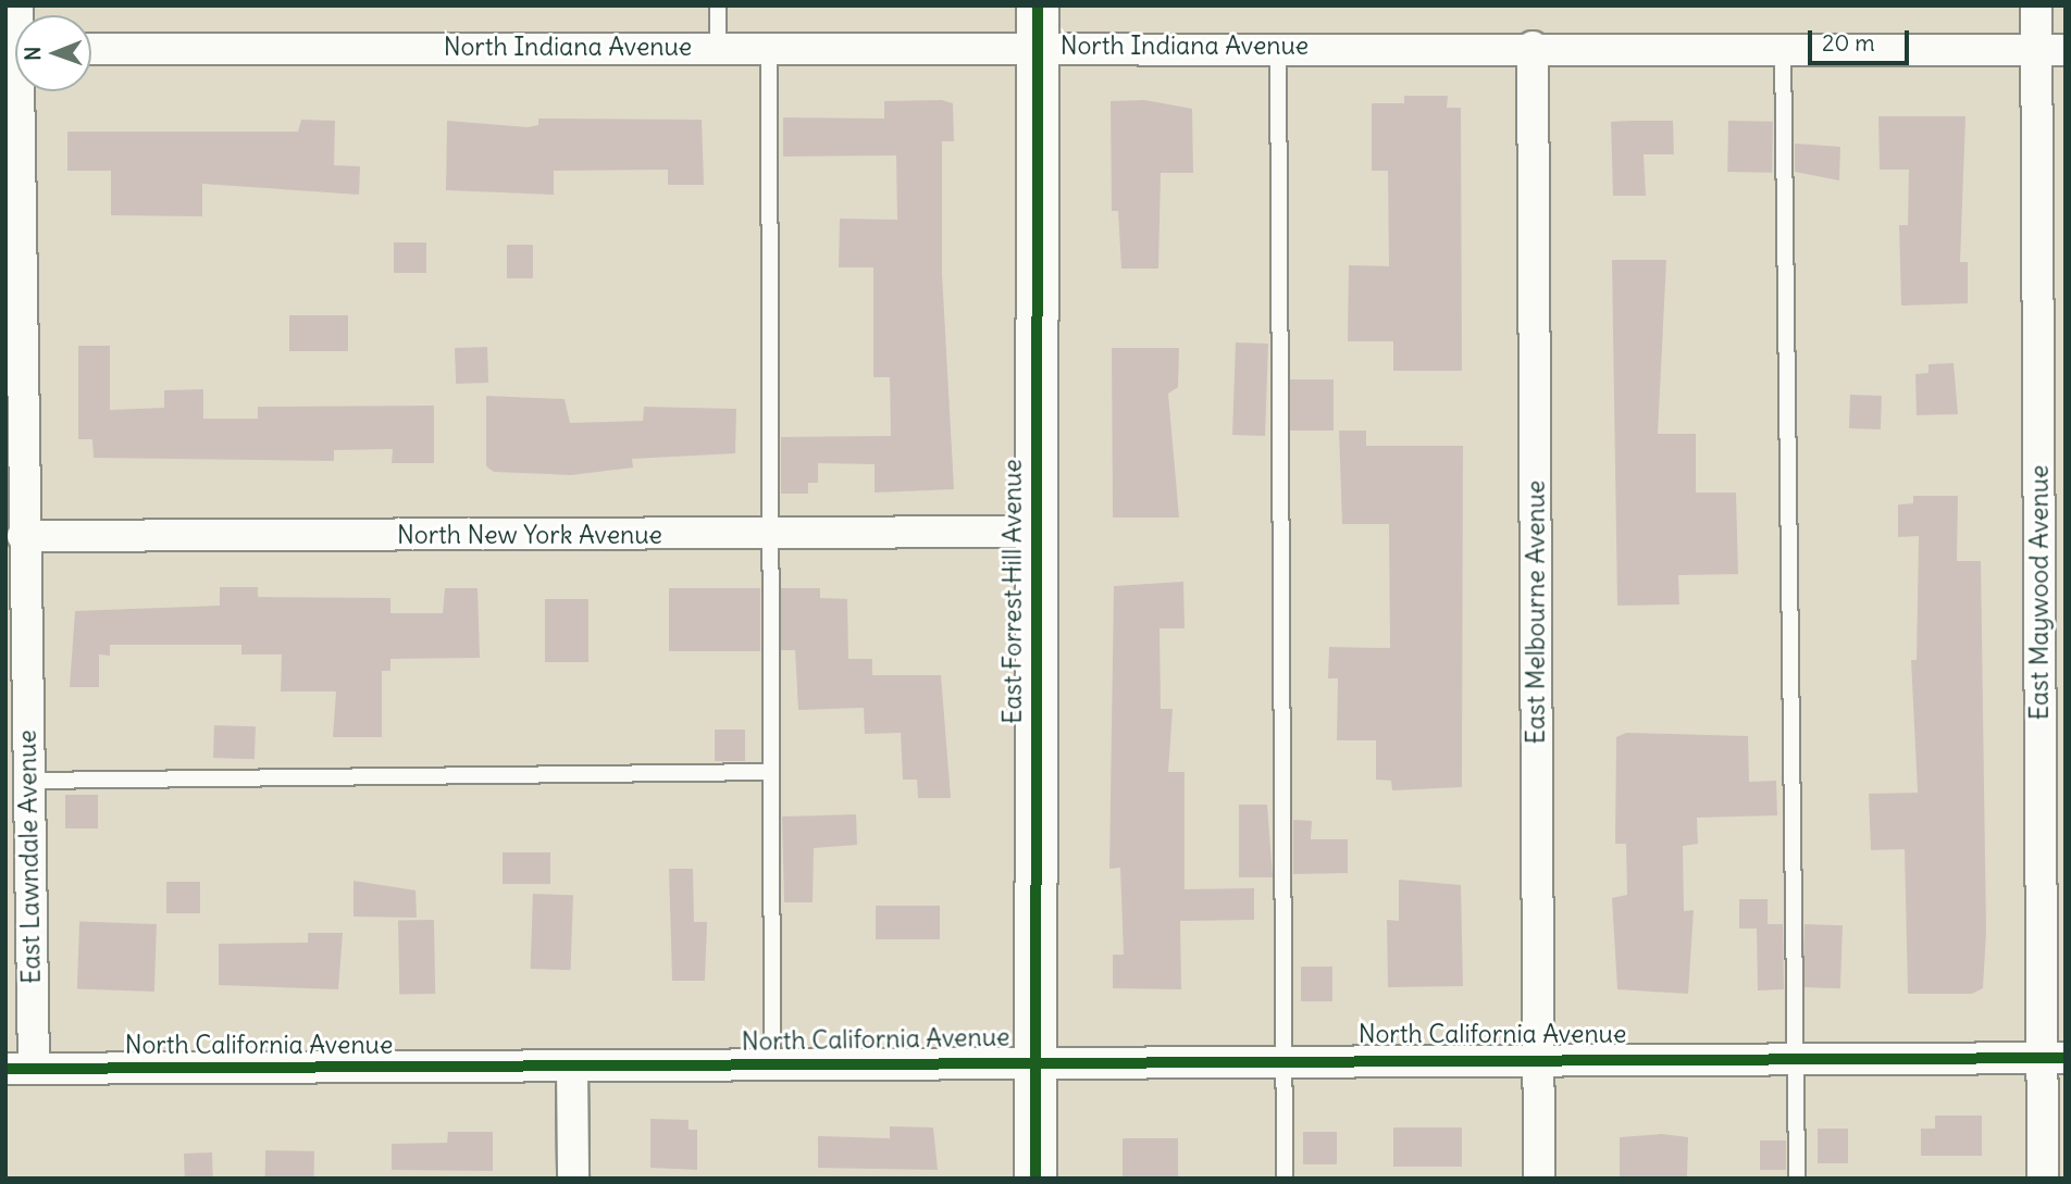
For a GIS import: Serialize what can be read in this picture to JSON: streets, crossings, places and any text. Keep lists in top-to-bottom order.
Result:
{
  "streets": {
    "main road": ["East Forrest Hill Avenue"],
    "street": [
      "North Indiana Avenue",
      "North New York Avenue",
      "East Maywood Avenue",
      "East Melbourne Avenue",
      "East Lawndale Avenue",
      "North California Avenue"
    ]
  },
  "crossings": [
    ["North Indiana Avenue", "East Forrest Hill Avenue"],
    ["North Indiana Avenue", "East Maywood Avenue"],
    ["North Indiana Avenue", "East Melbourne Avenue"],
    ["North New York Avenue", "East Forrest Hill Avenue"],
    ["North New York Avenue", "East Lawndale Avenue"],
    ["East Forrest Hill Avenue", "North California Avenue"],
    ["East Maywood Avenue", "North California Avenue"],
    ["East Melbourne Avenue", "North California Avenue"],
    ["East Lawndale Avenue", "North California Avenue"]
  ],
  "scale_bar": "20 m",
  "north": "left"
}
